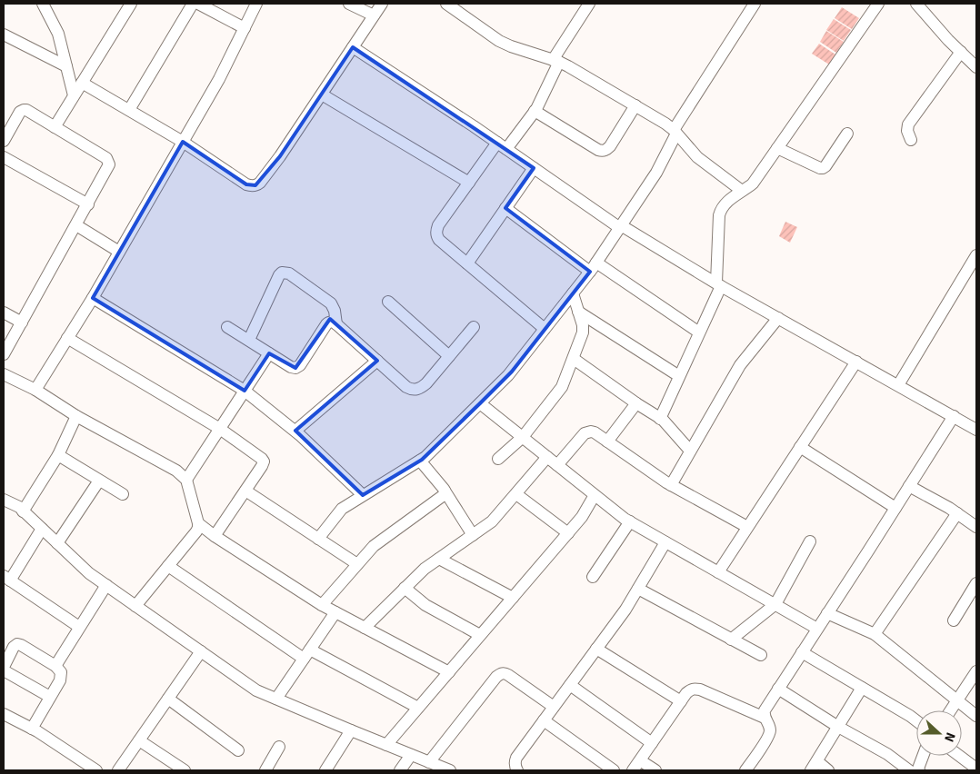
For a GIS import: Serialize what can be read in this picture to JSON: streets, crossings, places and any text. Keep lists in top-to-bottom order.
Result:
{
  "north": "right"
}
